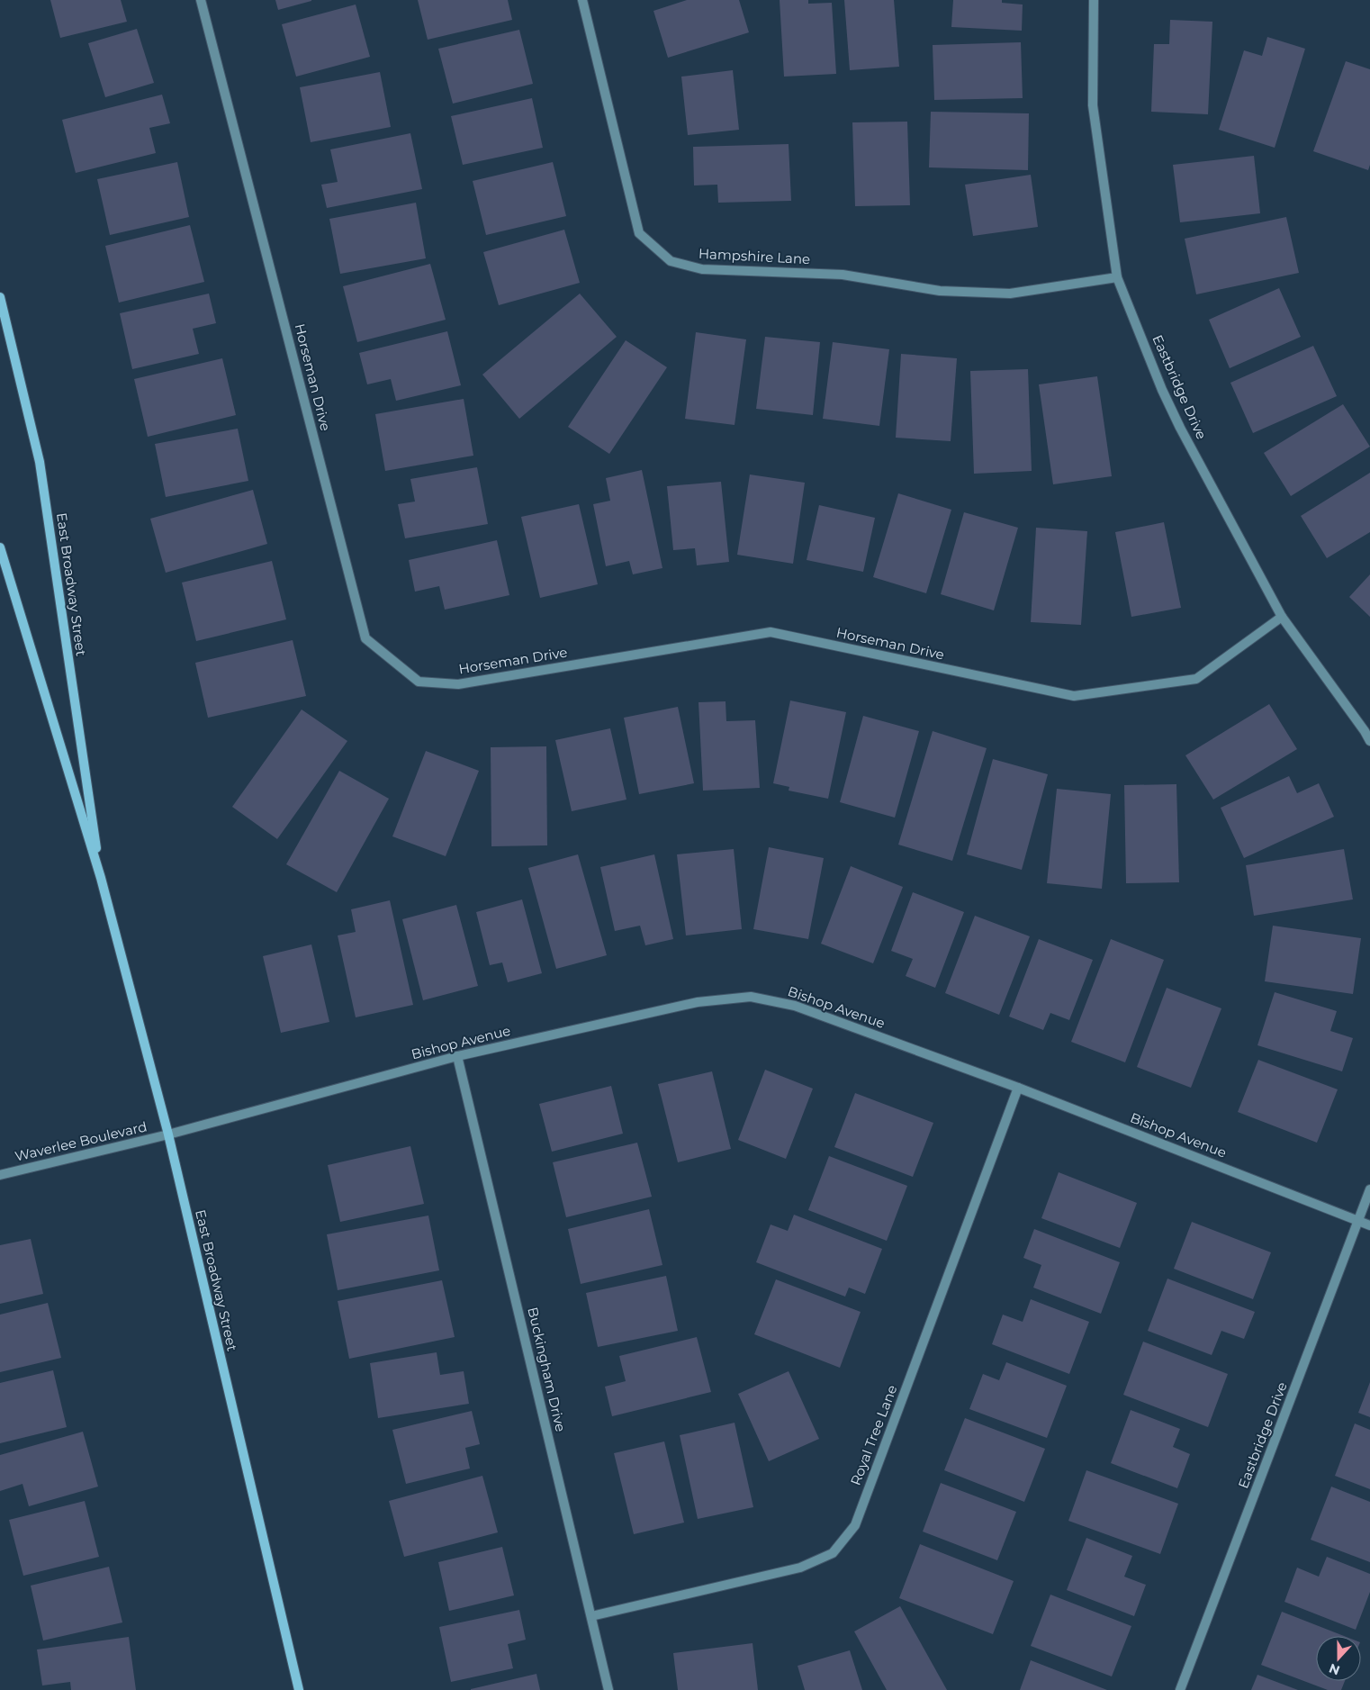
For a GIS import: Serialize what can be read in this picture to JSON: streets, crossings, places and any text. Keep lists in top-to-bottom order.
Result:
{
  "streets": {
    "main road": ["East Broadway Street"],
    "street": [
      "Hampshire Lane",
      "Horseman Drive",
      "Eastbridge Drive",
      "Bishop Avenue",
      "Waverlee Boulevard",
      "Buckingham Drive",
      "Royal Tree Lane"
    ]
  },
  "crossings": [
    ["Hampshire Lane", "Eastbridge Drive"],
    ["Horseman Drive", "Eastbridge Drive"],
    ["Eastbridge Drive", "Bishop Avenue"],
    ["East Broadway Street", "Bishop Avenue"],
    ["East Broadway Street", "Waverlee Boulevard"],
    ["Bishop Avenue", "Waverlee Boulevard"],
    ["Bishop Avenue", "Buckingham Drive"],
    ["Bishop Avenue", "Royal Tree Lane"],
    ["Buckingham Drive", "Royal Tree Lane"]
  ],
  "north": "bottom"
}
